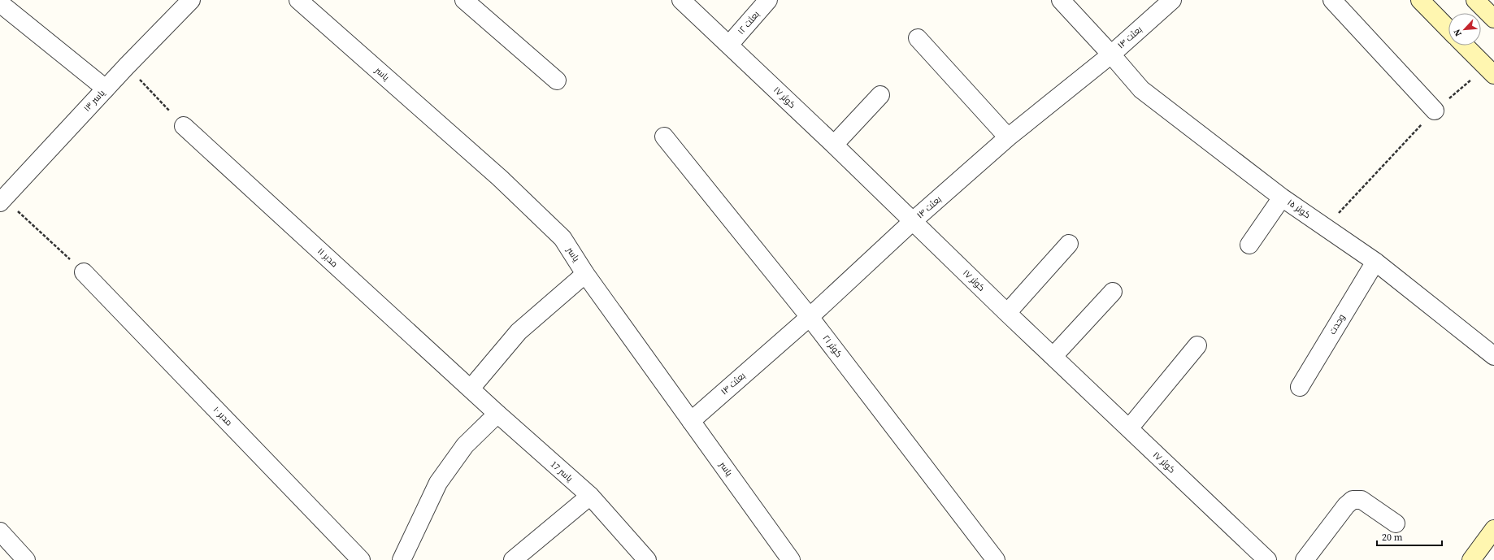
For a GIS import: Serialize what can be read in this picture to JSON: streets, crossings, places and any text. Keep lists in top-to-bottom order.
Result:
{
  "streets": {
    "street": [
      "بعثت ۱۲",
      "بعثت ۱۴",
      "یاسر",
      "کوثر ۱۷",
      "یاسر ۱۳",
      "کوثر ۱۵",
      "مدبر ۱۱",
      "وحدت",
      "کوثر ۲۱",
      "مدبر ۱۰",
      "یاسر 17"
    ]
  },
  "crossings": [
    ["بعثت ۱۲", "کوثر ۱۷"],
    ["بعثت ۱۴", "یاسر"],
    ["بعثت ۱۴", "کوثر ۱۷"],
    ["بعثت ۱۴", "کوثر ۱۵"],
    ["بعثت ۱۴", "کوثر ۲۱"],
    ["کوثر ۱۵", "وحدت"],
    ["مدبر ۱۱", "یاسر 17"]
  ],
  "scale_bar": "20 m",
  "north": "bottom left"
}
